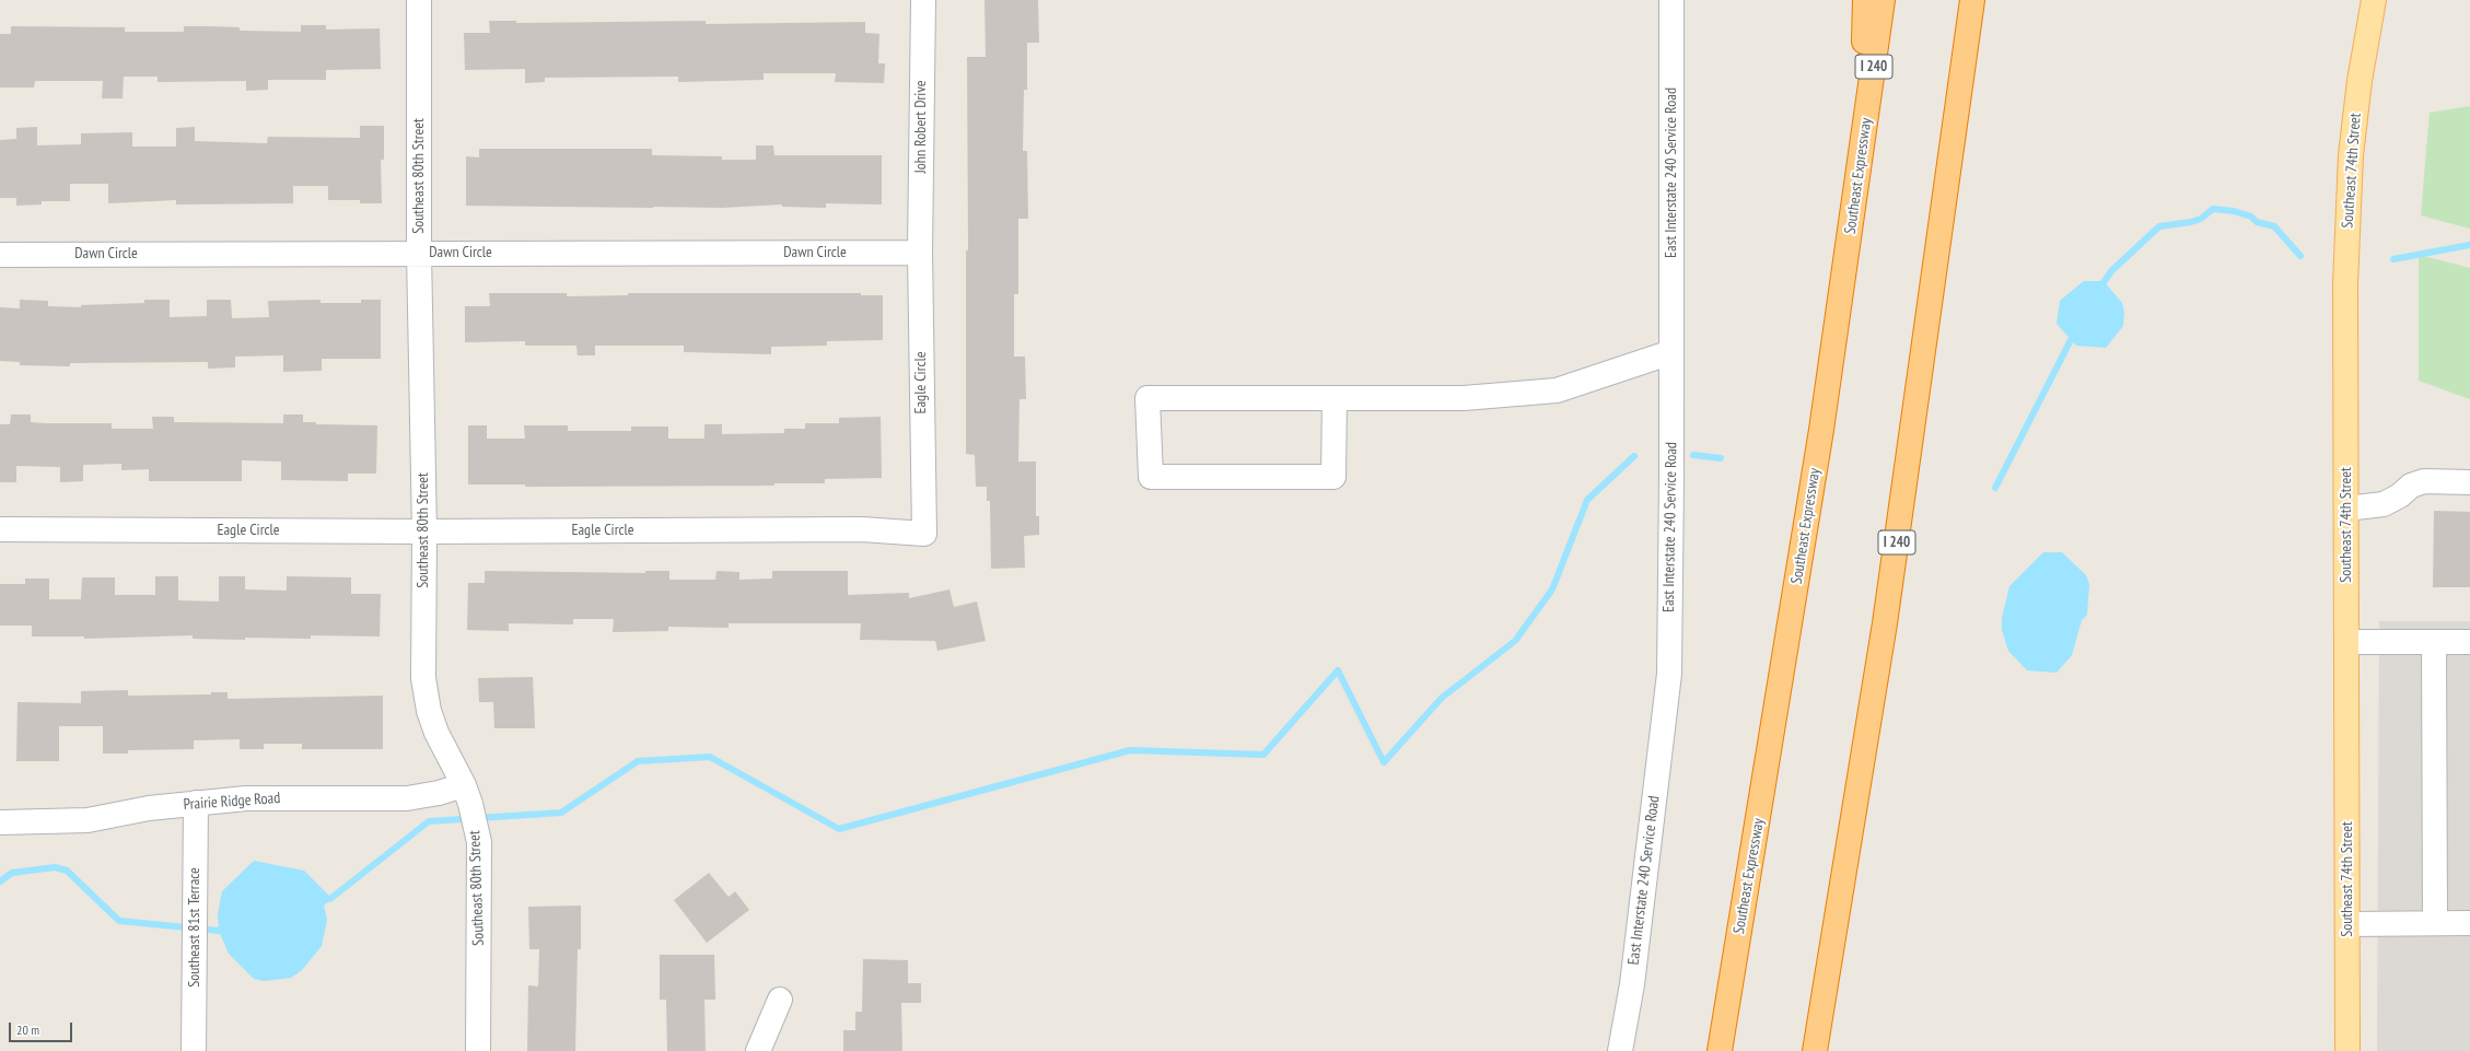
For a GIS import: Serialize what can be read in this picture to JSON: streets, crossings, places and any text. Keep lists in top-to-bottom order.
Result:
{
  "streets": {
    "highway": ["I 240", "Southeast Expressway"],
    "main road": ["Southeast 74th Street"],
    "street": [
      "John Robert Drive",
      "East Interstate 240 Service Road",
      "Southeast 80th Street",
      "Dawn Circle",
      "Eagle Circle",
      "Prairie Ridge Road",
      "Southeast 81st Terrace"
    ]
  },
  "crossings": [
    ["John Robert Drive", "Dawn Circle"],
    ["John Robert Drive", "Eagle Circle"],
    ["Southeast 80th Street", "Dawn Circle"],
    ["Southeast 80th Street", "Eagle Circle"],
    ["Southeast 80th Street", "Prairie Ridge Road"],
    ["Dawn Circle", "Eagle Circle"],
    ["Prairie Ridge Road", "Southeast 81st Terrace"]
  ],
  "scale_bar": "20 m"
}
